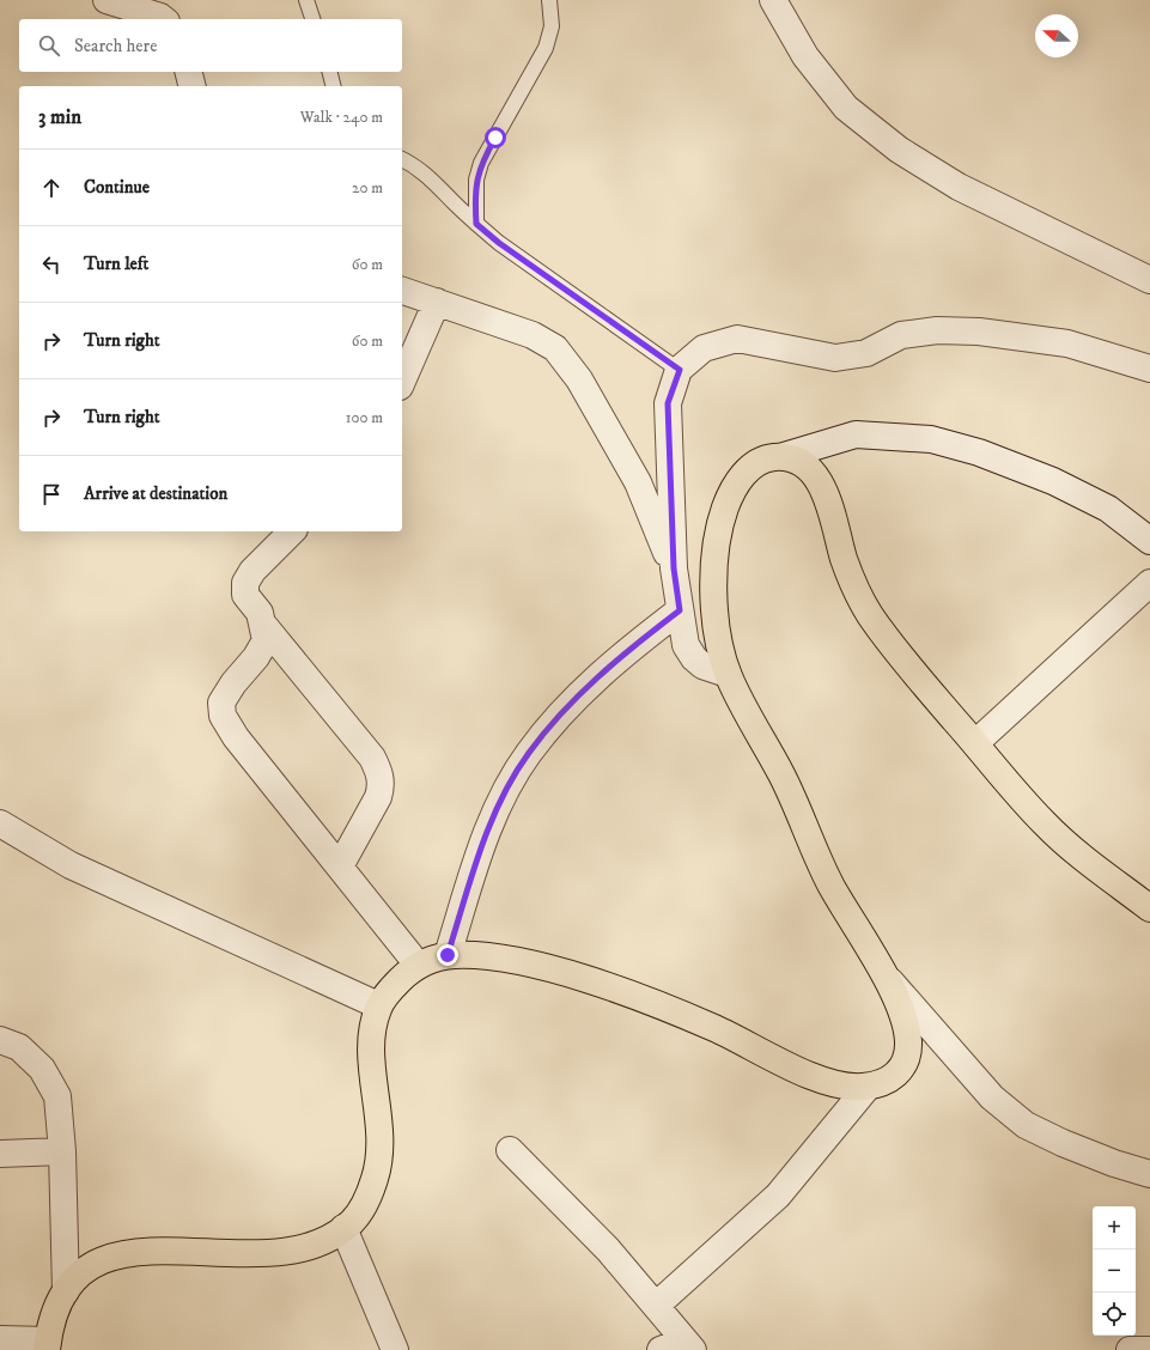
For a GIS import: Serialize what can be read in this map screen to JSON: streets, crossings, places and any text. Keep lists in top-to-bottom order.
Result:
{
  "north": "left",
  "page": {
    "search": "Search here",
    "heading": ["3 min", "Walk · 240 m"],
    "list": [
      ["Continue", "20 m"],
      ["Turn left", "60 m"],
      ["Turn right", "60 m"],
      ["Turn right", "100 m"],
      "Arrive at destination"
    ],
    "map_buttons": ["+", "−"]
  }
}
